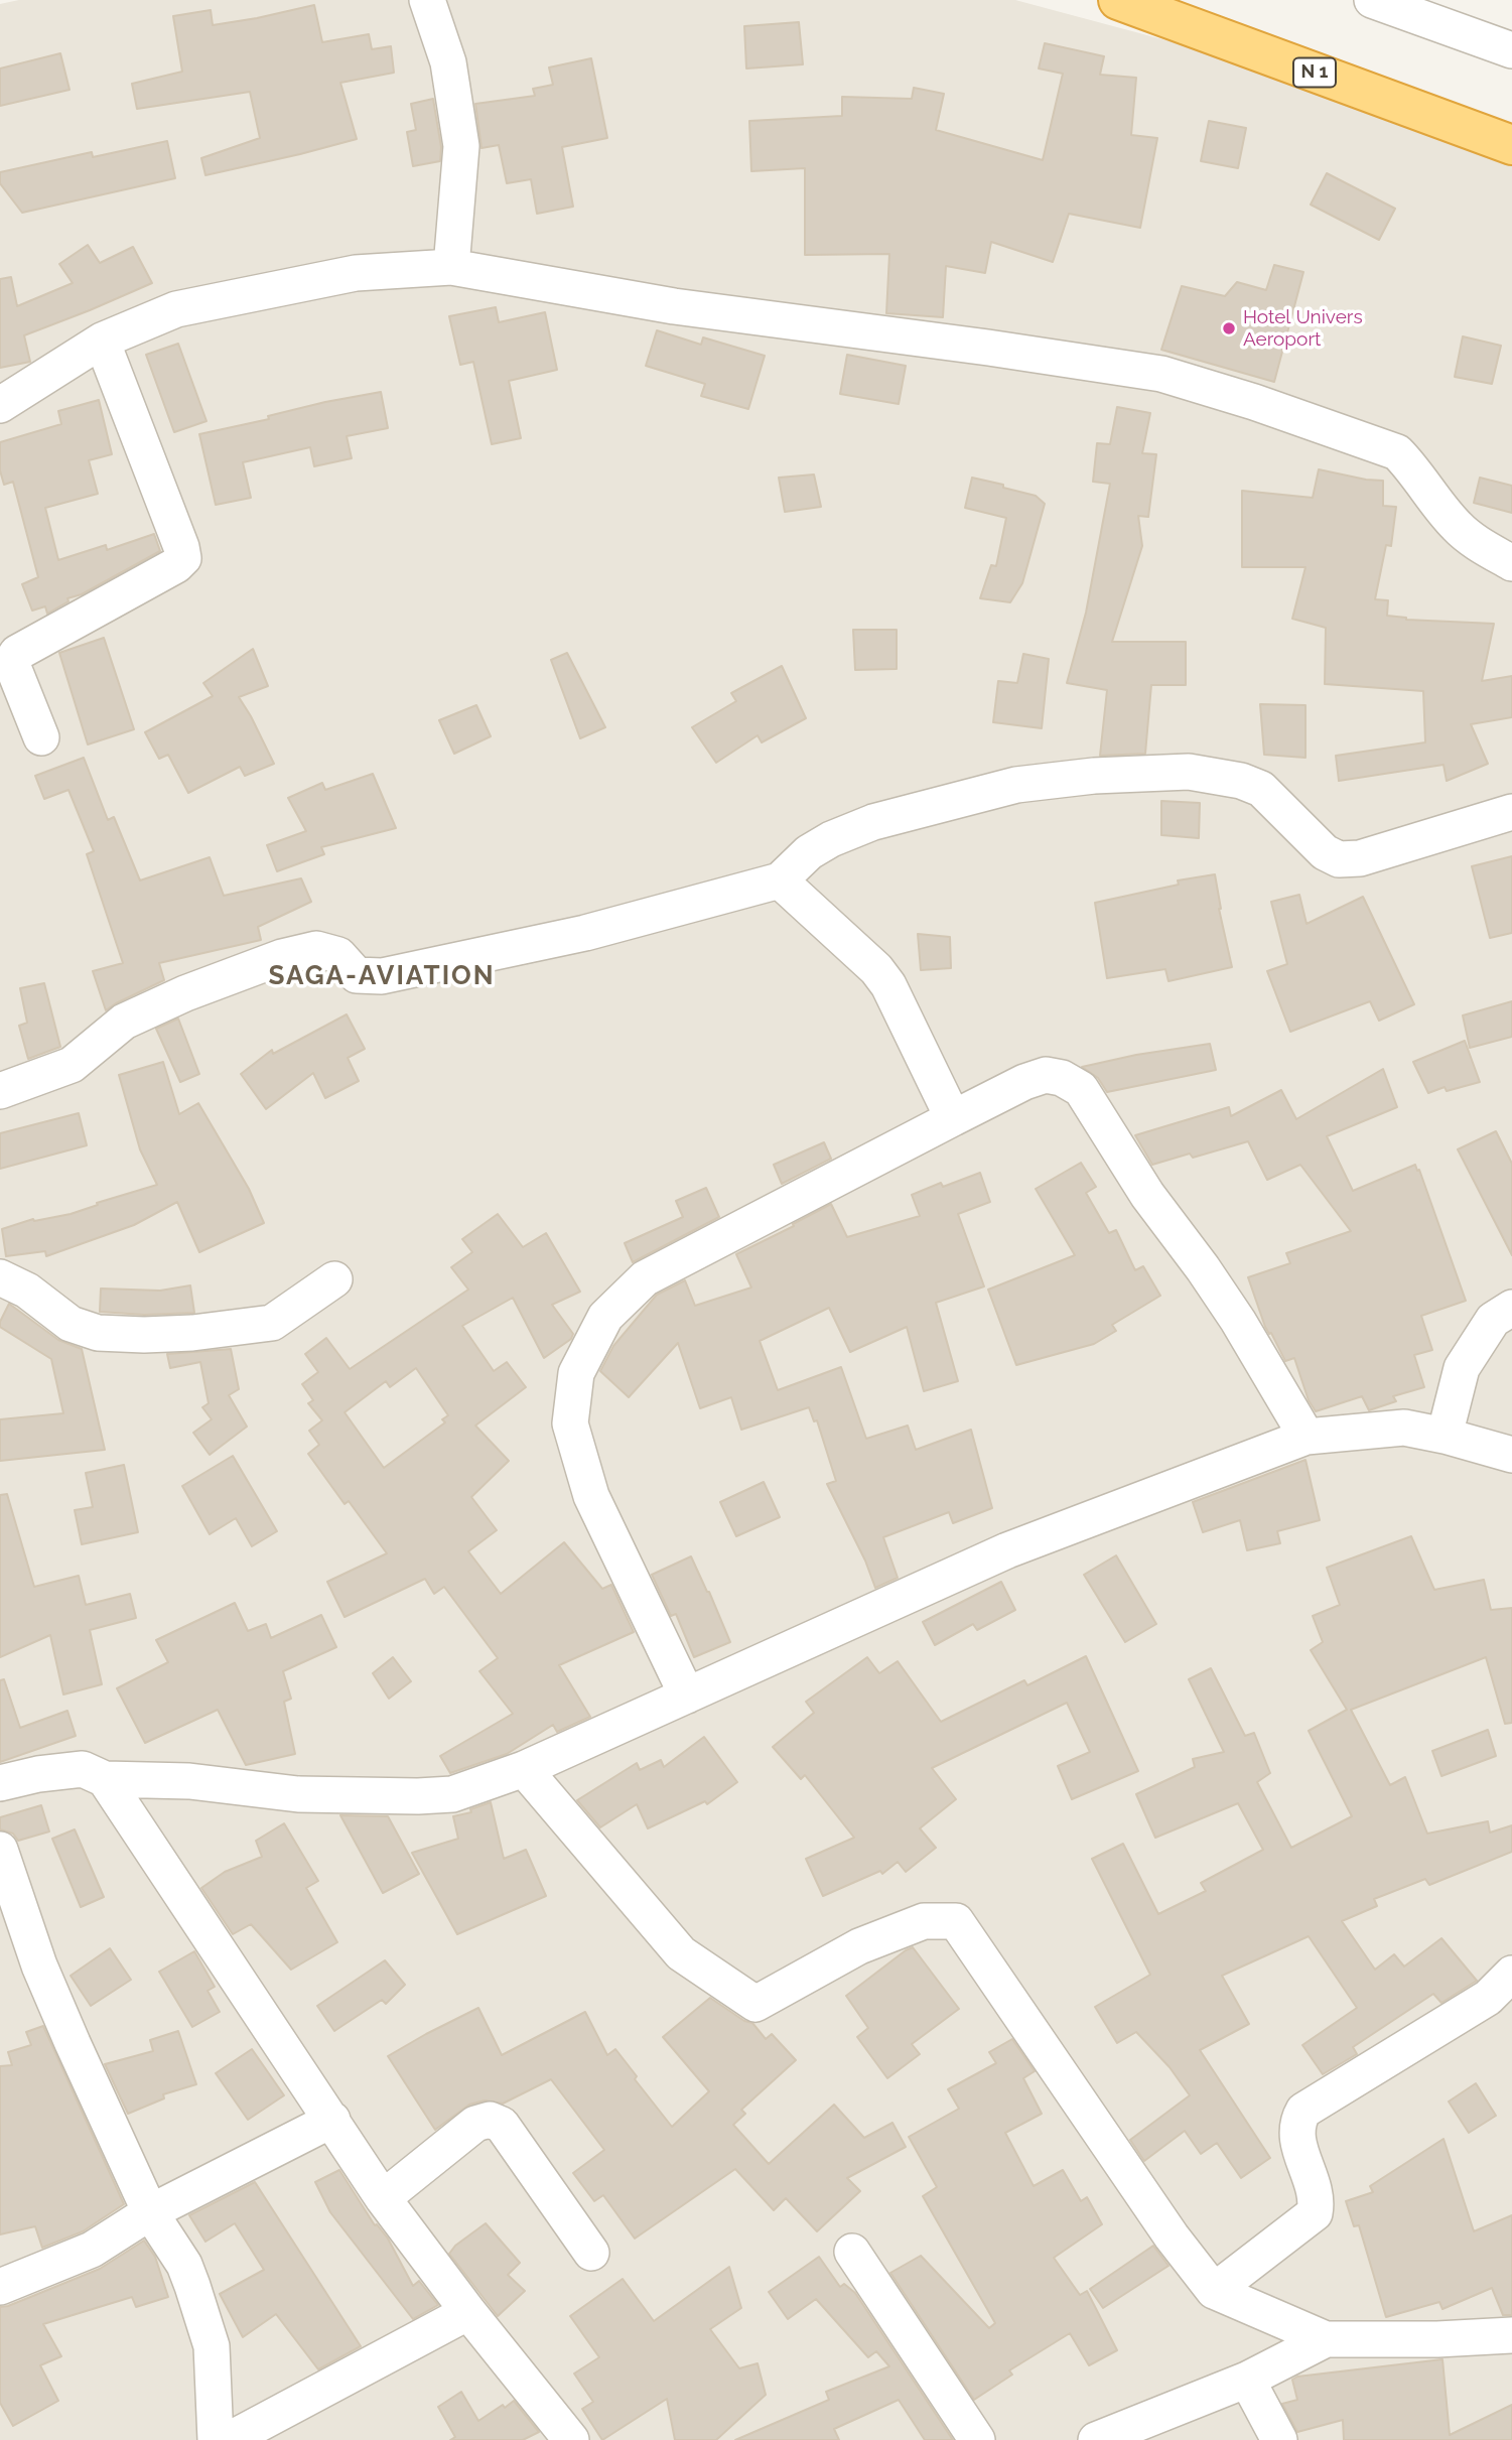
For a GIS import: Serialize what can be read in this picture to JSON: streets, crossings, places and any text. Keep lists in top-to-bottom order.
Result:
{
  "streets": {
    "highway": ["N 1"]
  },
  "districts": ["SAGA-AVIATION"],
  "places": ["Hotel Univers Aeroport"]
}
